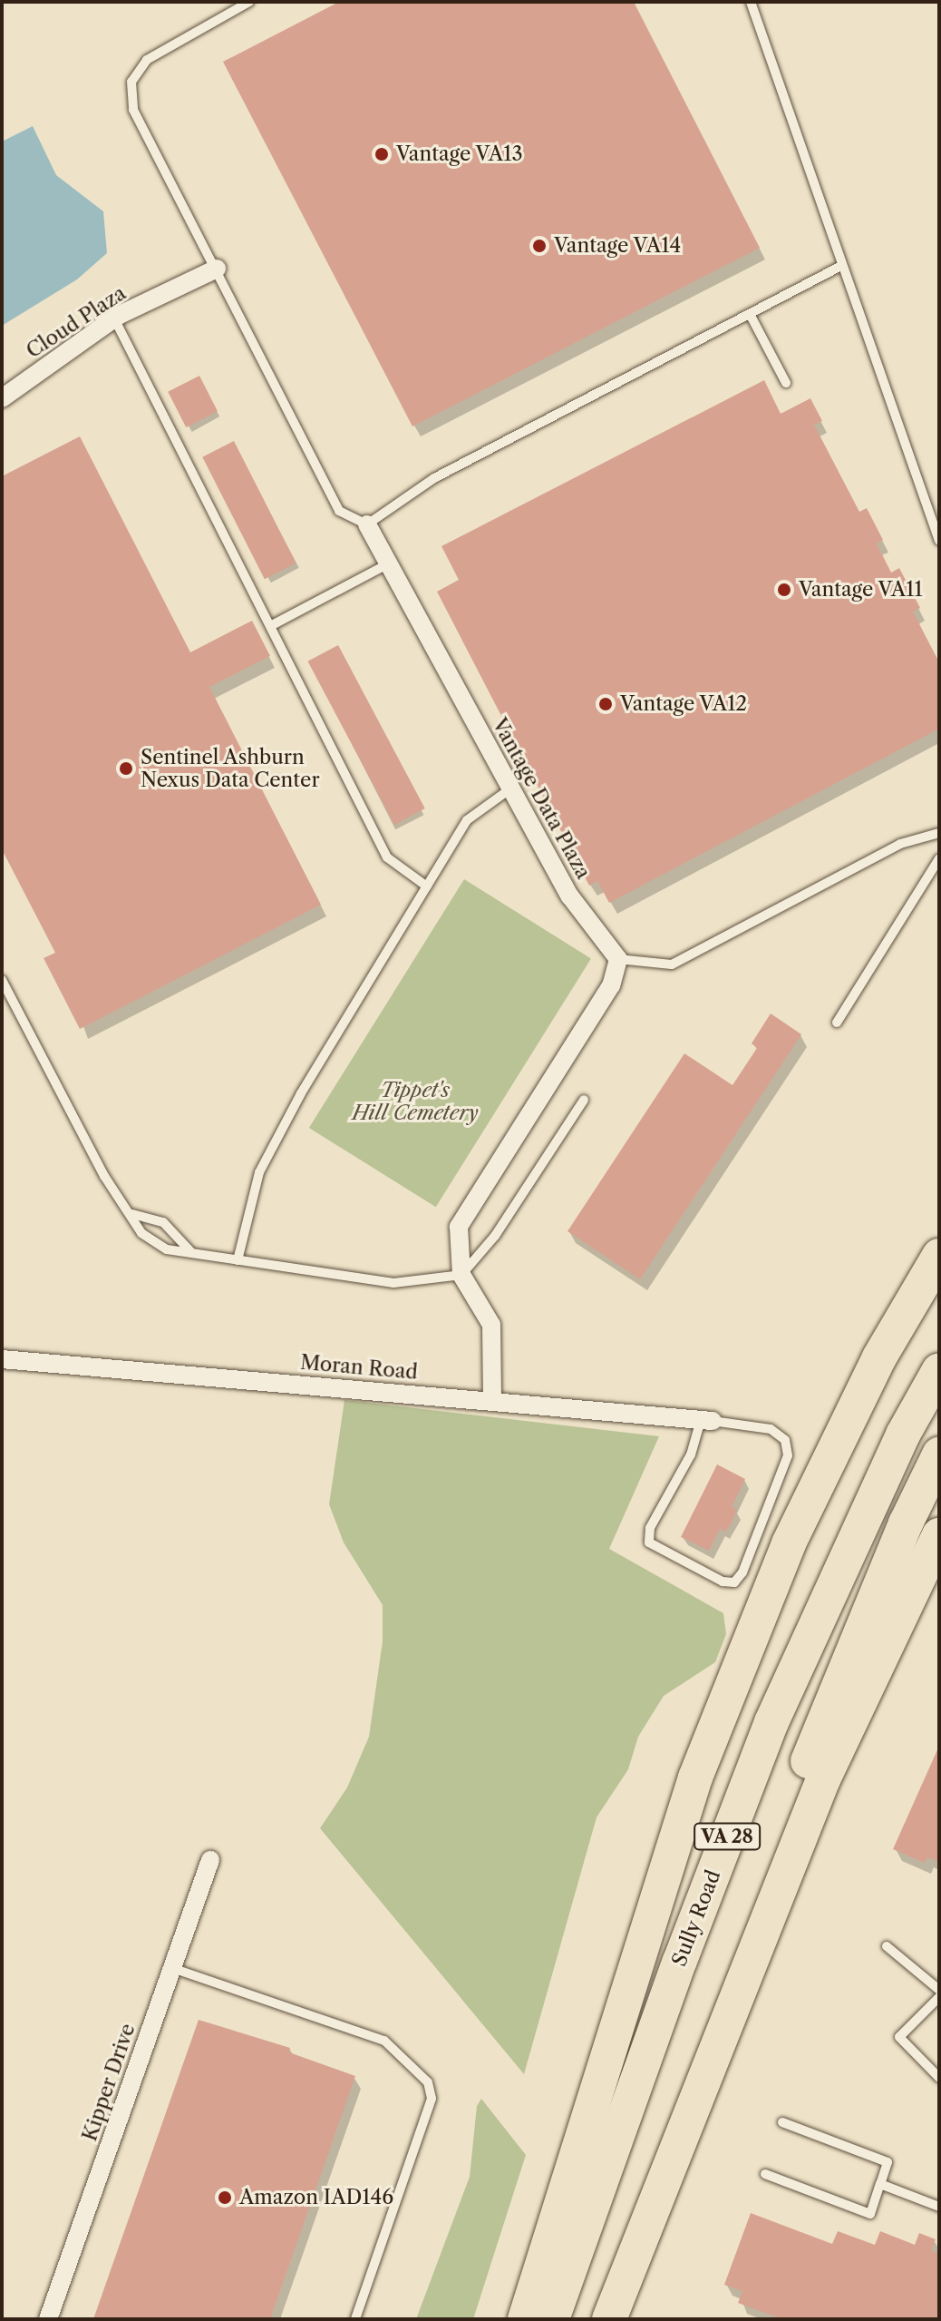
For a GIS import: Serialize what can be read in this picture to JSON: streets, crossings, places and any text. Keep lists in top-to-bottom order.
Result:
{
  "streets": {
    "highway": ["VA 28", "Sully Road"],
    "street": [
      "Cloud Plaza",
      "Vantage Data Plaza",
      "Moran Road",
      "Kipper Drive"
    ]
  },
  "parks": ["Tippet's Hill Cemetery"],
  "places": [
    "Vantage VA13",
    "Vantage VA14",
    "Vantage VA11",
    "Vantage VA12",
    "Sentinel Ashburn Nexus Data Center",
    "Amazon IAD146"
  ]
}
